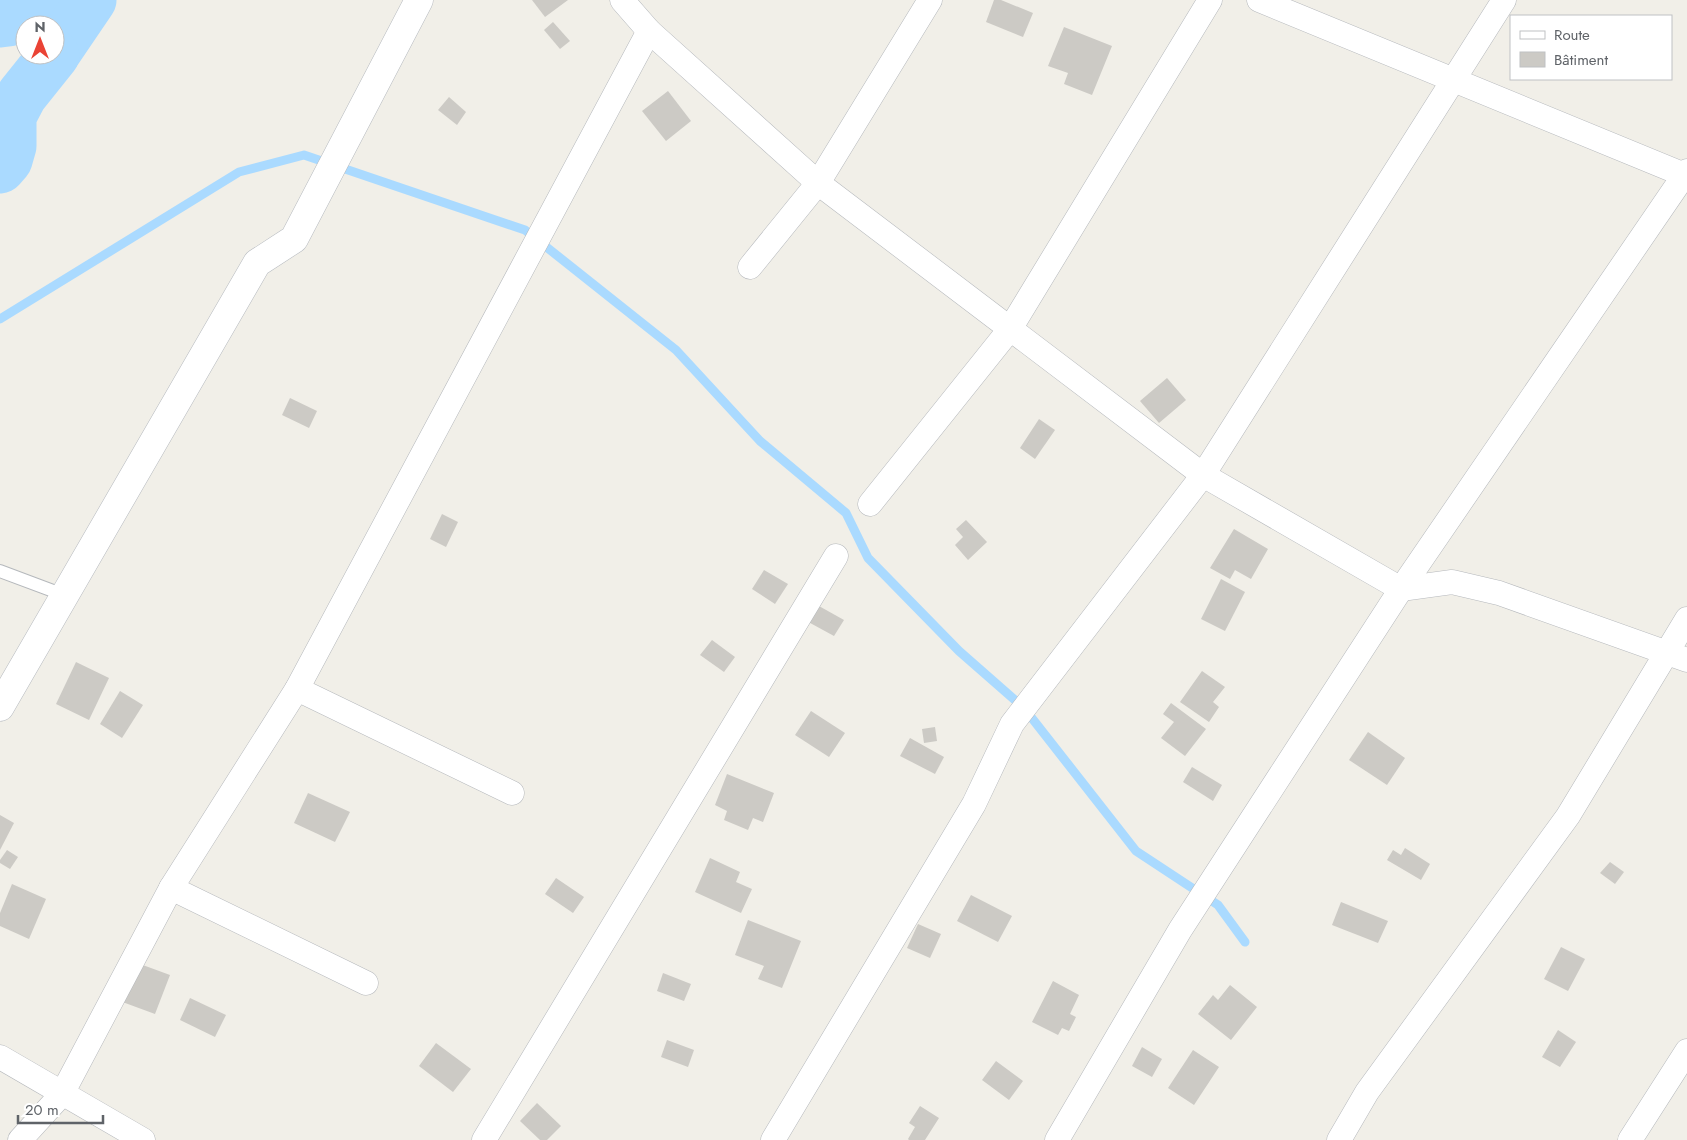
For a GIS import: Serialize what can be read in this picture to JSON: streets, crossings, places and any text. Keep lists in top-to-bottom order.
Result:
{
  "legend": ["Route", "Bâtiment"],
  "scale_bar": "20 m",
  "north": "top"
}
